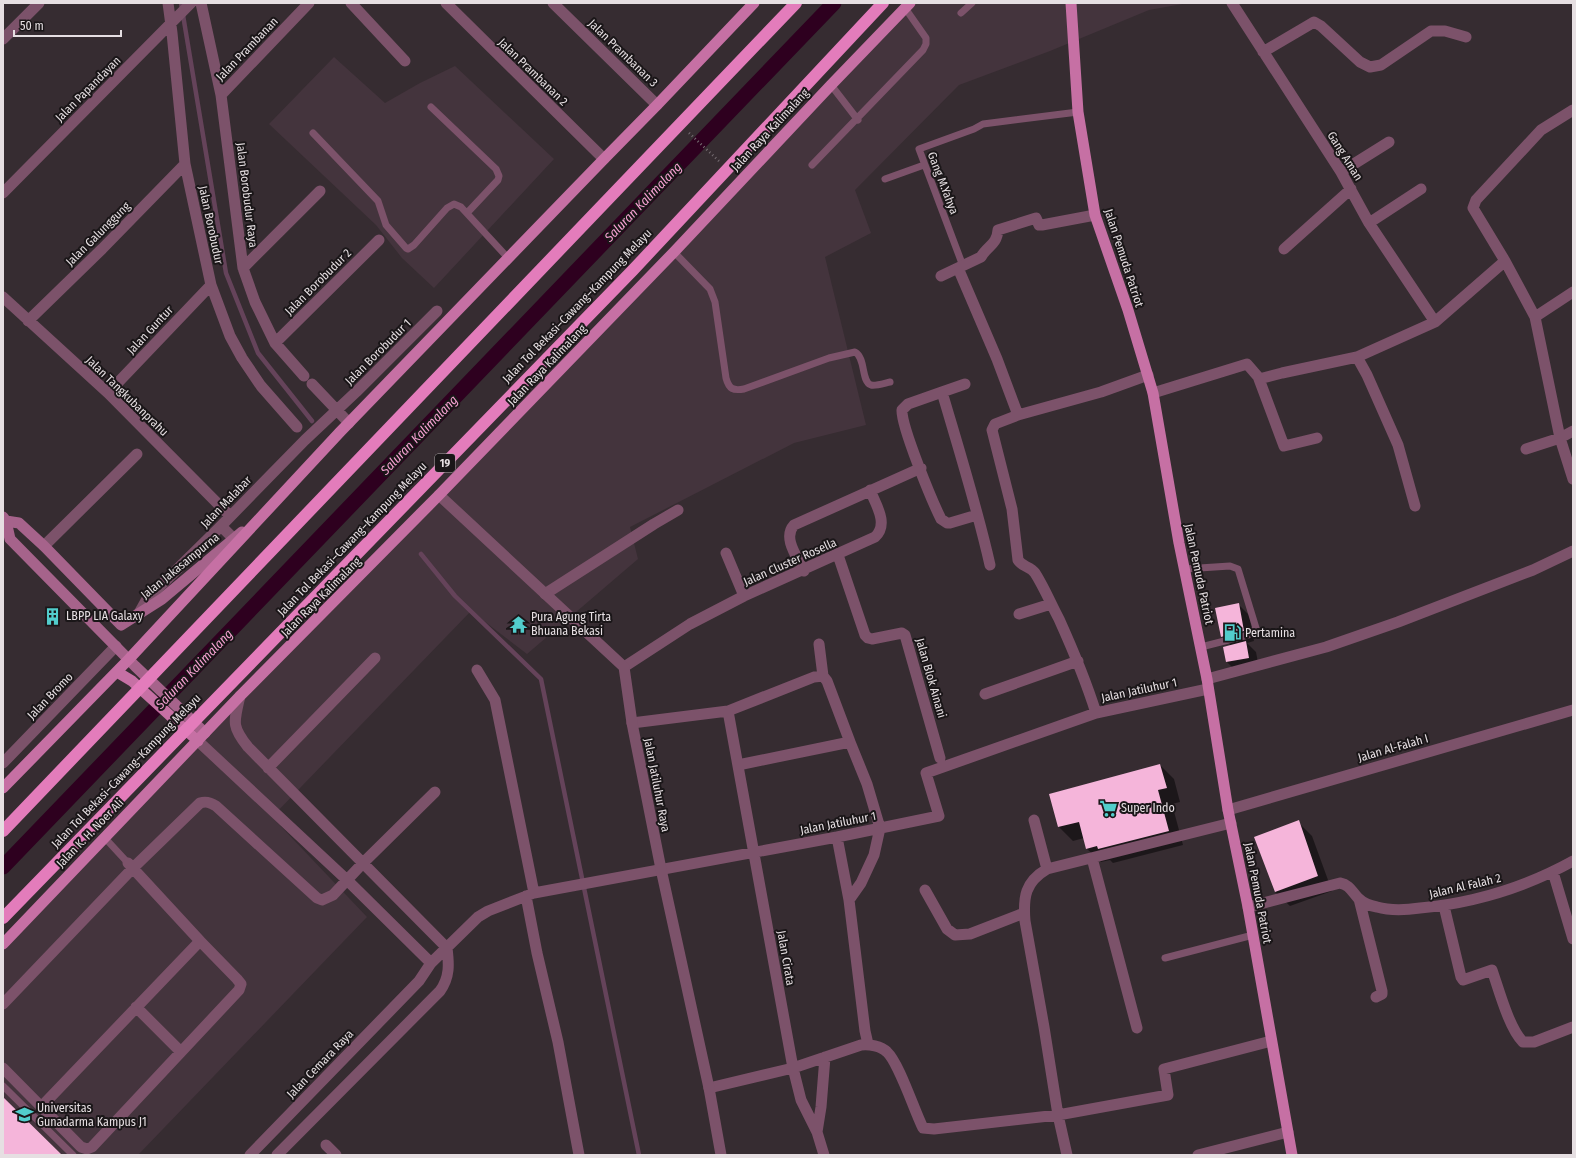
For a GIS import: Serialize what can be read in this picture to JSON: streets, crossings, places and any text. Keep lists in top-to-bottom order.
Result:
{
  "streets": {
    "highway": ["Jalan Tol Bekasi–Cawang–Kampung Melayu", "19"],
    "main road": [
      "Jalan Raya Kalimalang",
      "Jalan Pemuda Patriot",
      "Jalan Jakasampurna",
      "Jalan K. H. Noer Ali"
    ],
    "street": [
      "Jalan Prambanan",
      "Jalan Prambanan 3",
      "Jalan Prambanan 2",
      "Jalan Papandayan",
      "Gang Aman",
      "Jalan Borobudur Raya",
      "Jalan Borobudur",
      "Jalan Galunggung",
      "Jalan Borobudur 2",
      "Jalan Guntur",
      "Jalan Borobudur 1",
      "Jalan Tangkubanprahu",
      "Jalan Malabar",
      "Jalan Cluster Rosella",
      "Jalan Blok Ainani",
      "Jalan Jatiluhur 1",
      "Jalan Bromo",
      "Jalan Al-Falah I",
      "Jalan Jatiluhur Raya",
      "Jalan Al Falah 2",
      "Jalan Cirata",
      "Jalan Cemara Raya"
    ],
    "lane": ["Gang M.Yahya"]
  },
  "crossings": [
    ["Jalan Prambanan", "Jalan Borobudur Raya"],
    ["Jalan Papandayan", "Jalan Borobudur"],
    ["Jalan Raya Kalimalang", "Jalan Jakasampurna"],
    ["Jalan Raya Kalimalang", "Jalan K. H. Noer Ali"],
    ["Gang M.Yahya", "Jalan Pemuda Patriot"],
    ["Jalan Borobudur Raya", "Jalan Borobudur 2"],
    ["Jalan Borobudur", "Jalan Galunggung"],
    ["Jalan Borobudur", "Jalan Guntur"],
    ["Jalan Galunggung", "Jalan Tangkubanprahu"],
    ["Jalan Pemuda Patriot", "Jalan Jatiluhur 1"],
    ["Jalan Pemuda Patriot", "Jalan Al-Falah I"],
    ["Jalan Pemuda Patriot", "Jalan Al Falah 2"],
    ["Jalan Guntur", "Jalan Tangkubanprahu"],
    ["Jalan Borobudur 1", "Jalan Malabar"],
    ["Jalan Tangkubanprahu", "Jalan Malabar"],
    ["Jalan Malabar", "Jalan Jakasampurna"],
    ["Jalan Cluster Rosella", "Jalan Blok Ainani"],
    ["Jalan Cluster Rosella", "Jalan Jatiluhur Raya"],
    ["Jalan Jakasampurna", "Jalan Bromo"],
    ["Jalan Jakasampurna", "Jalan K. H. Noer Ali"],
    ["Jalan Jatiluhur 1", "Jalan Jatiluhur Raya"],
    ["Jalan Jatiluhur 1", "Jalan Cirata"],
    ["Jalan Jatiluhur 1", "Jalan Cemara Raya"]
  ],
  "water": ["Saluran Kalimalang"],
  "places": {
    "building": ["LBPP LIA Galaxy"],
    "temple": ["Pura Agung Tirta Bhuana Bekasi"],
    "fuel station": ["Pertamina"],
    "supermarket": ["Super Indo"],
    "school or university": ["Universitas Gunadarma Kampus J1"]
  },
  "scale_bar": "50 m"
}
